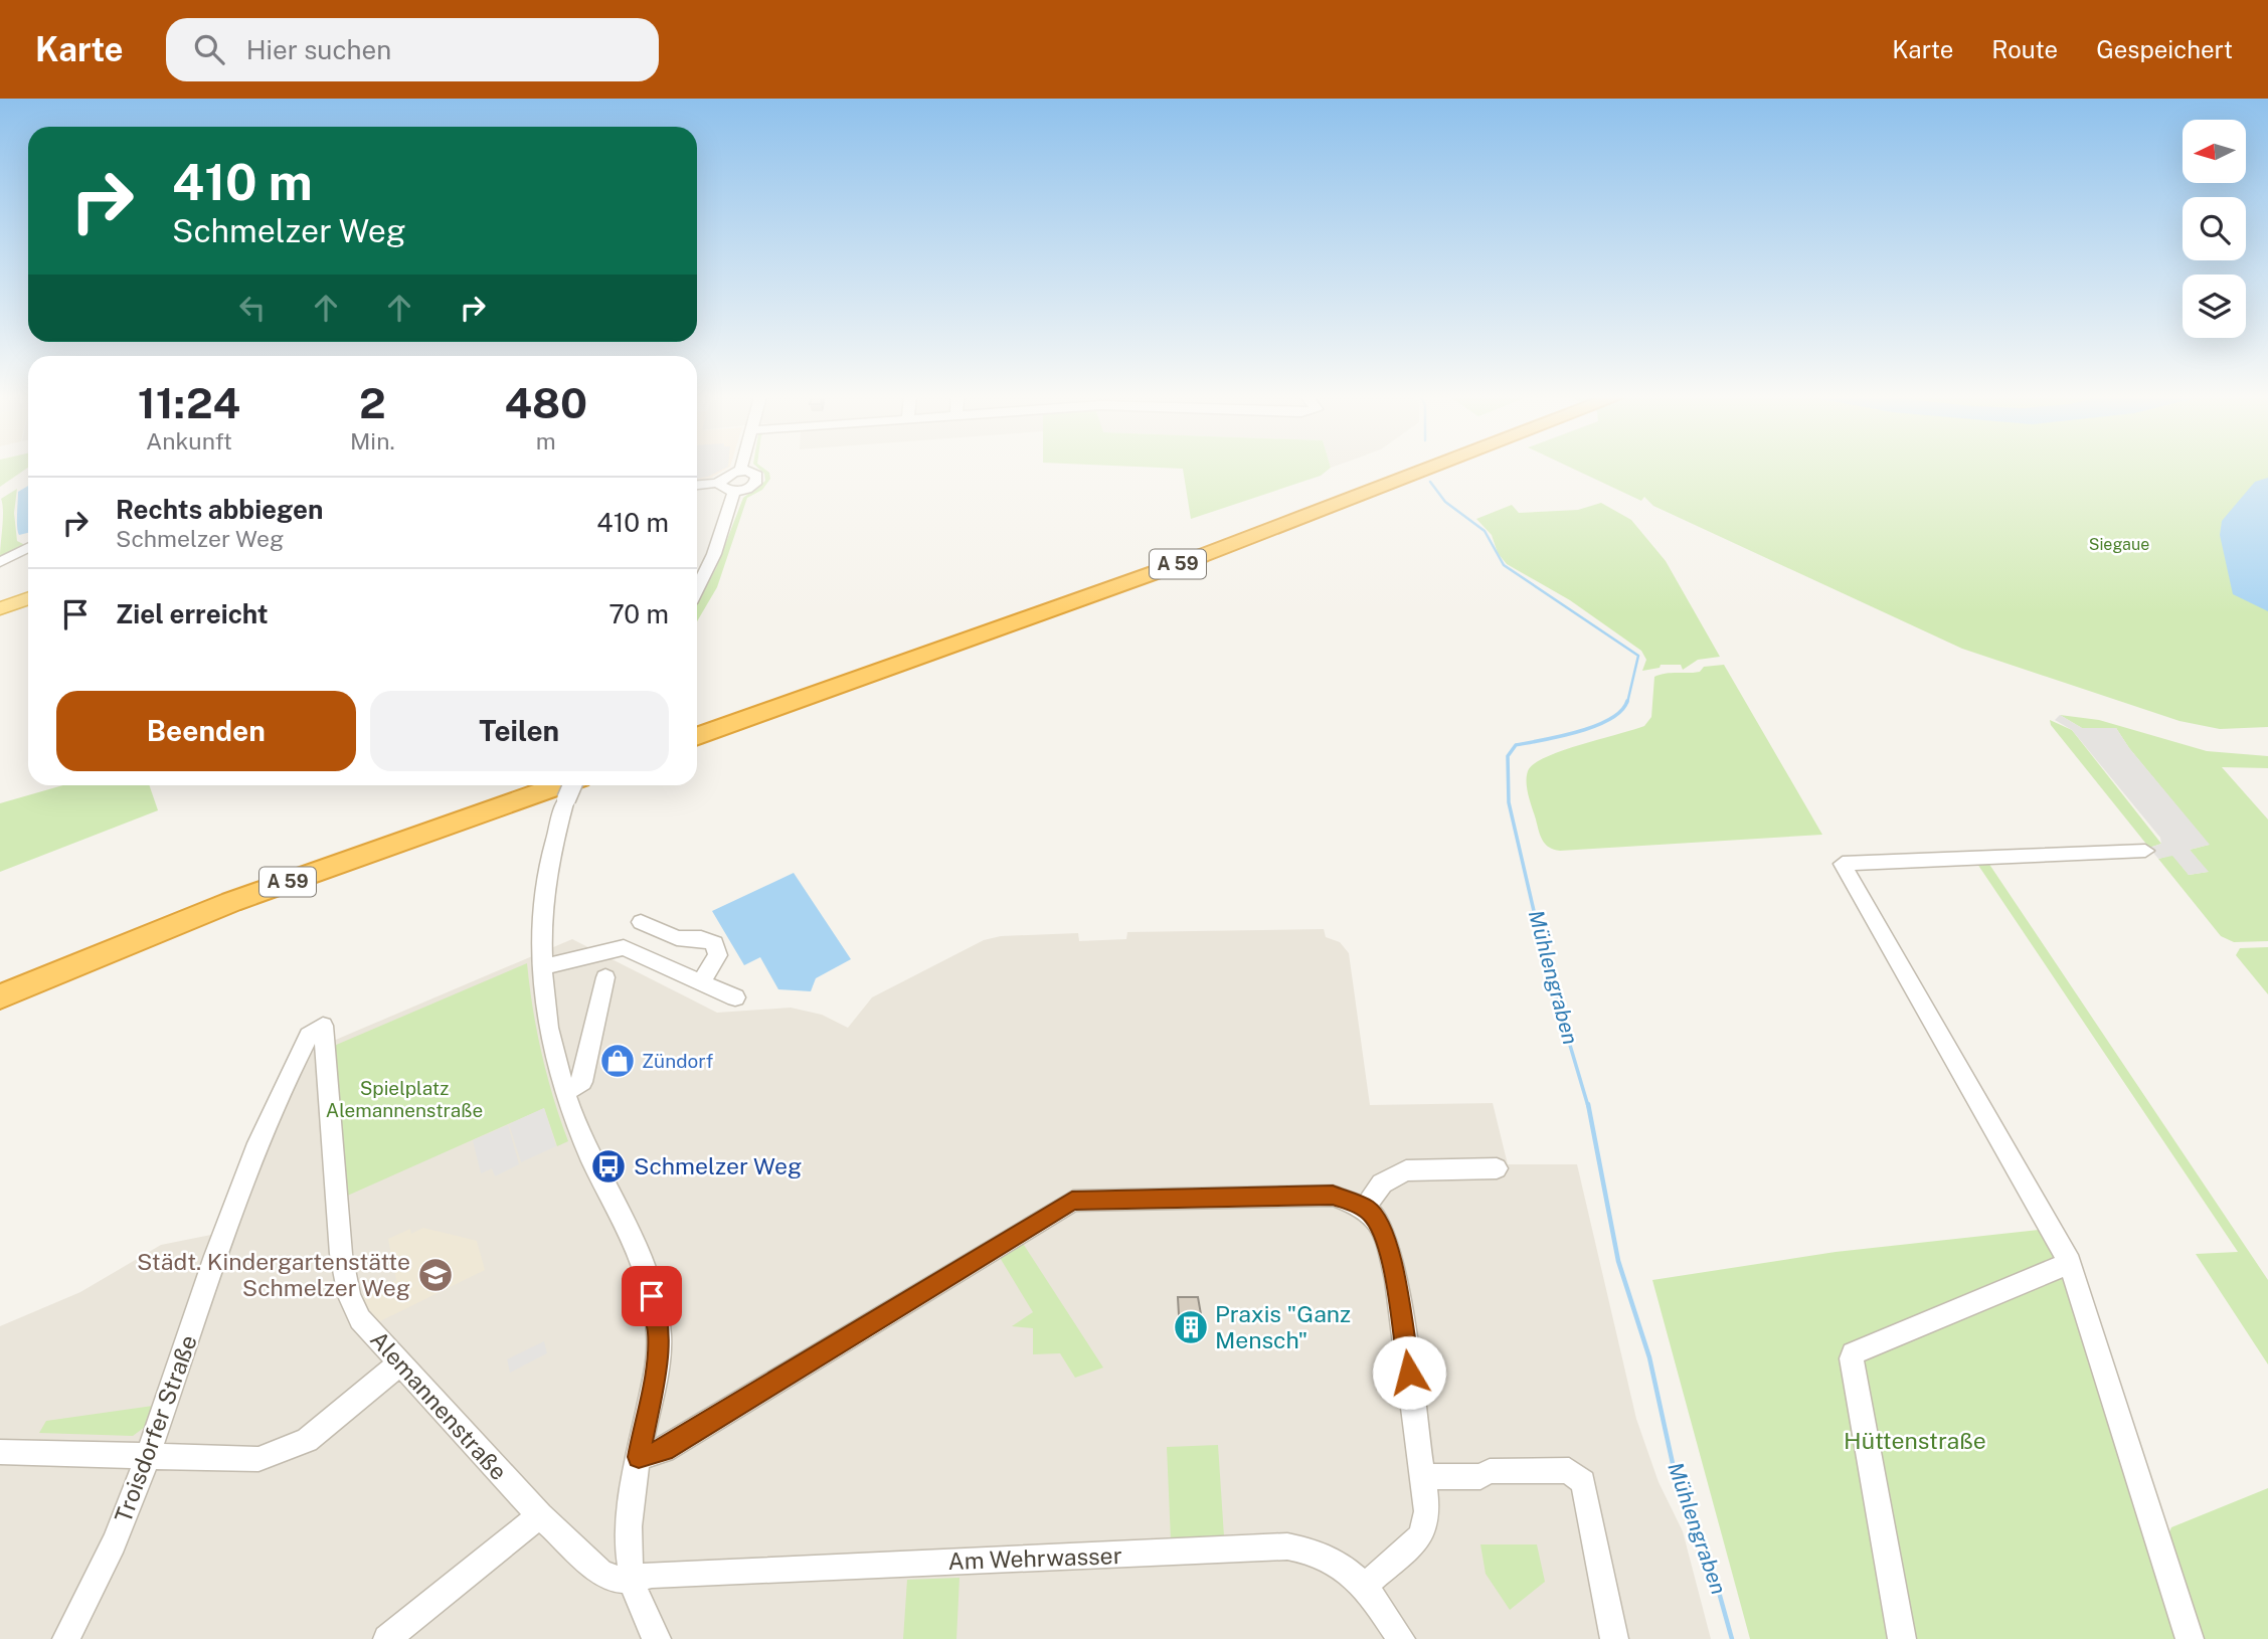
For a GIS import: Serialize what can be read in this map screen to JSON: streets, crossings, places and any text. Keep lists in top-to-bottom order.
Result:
{
  "streets": {
    "highway": ["A 59"],
    "street": ["Alemannenstraße", "Troisdorfer Straße", "Am Wehrwasser"]
  },
  "crossings": [
    ["Alemannenstraße", "Troisdorfer Straße"],
    ["Alemannenstraße", "Am Wehrwasser"]
  ],
  "water": ["Mühlengraben"],
  "parks": ["Siegaue", "Spielplatz Alemannenstraße", "Hüttenstraße"],
  "places": {
    "shop": ["Zündorf"],
    "bus stop": ["Schmelzer Weg"],
    "school or university": ["Städt. Kindergartenstätte Schmelzer Weg"],
    "building": ["Praxis \"Ganz Mensch\""]
  },
  "north": "left",
  "page": {
    "header": "Karte",
    "search": "Hier suchen",
    "nav": ["Karte", "Route", "Gespeichert"],
    "turn": ["410 m", "Schmelzer Weg"],
    "eta": [
      "11:24",
      "Ankunft",
      "2",
      "Min.",
      "480",
      "m"
    ],
    "list": [
      {
        "name": "Rechts abbiegen",
        "note": "Schmelzer Weg",
        "value": "410 m"
      },
      {
        "name": "Ziel erreicht",
        "value": "70 m"
      }
    ],
    "buttons": ["Beenden", "Teilen"]
  }
}
